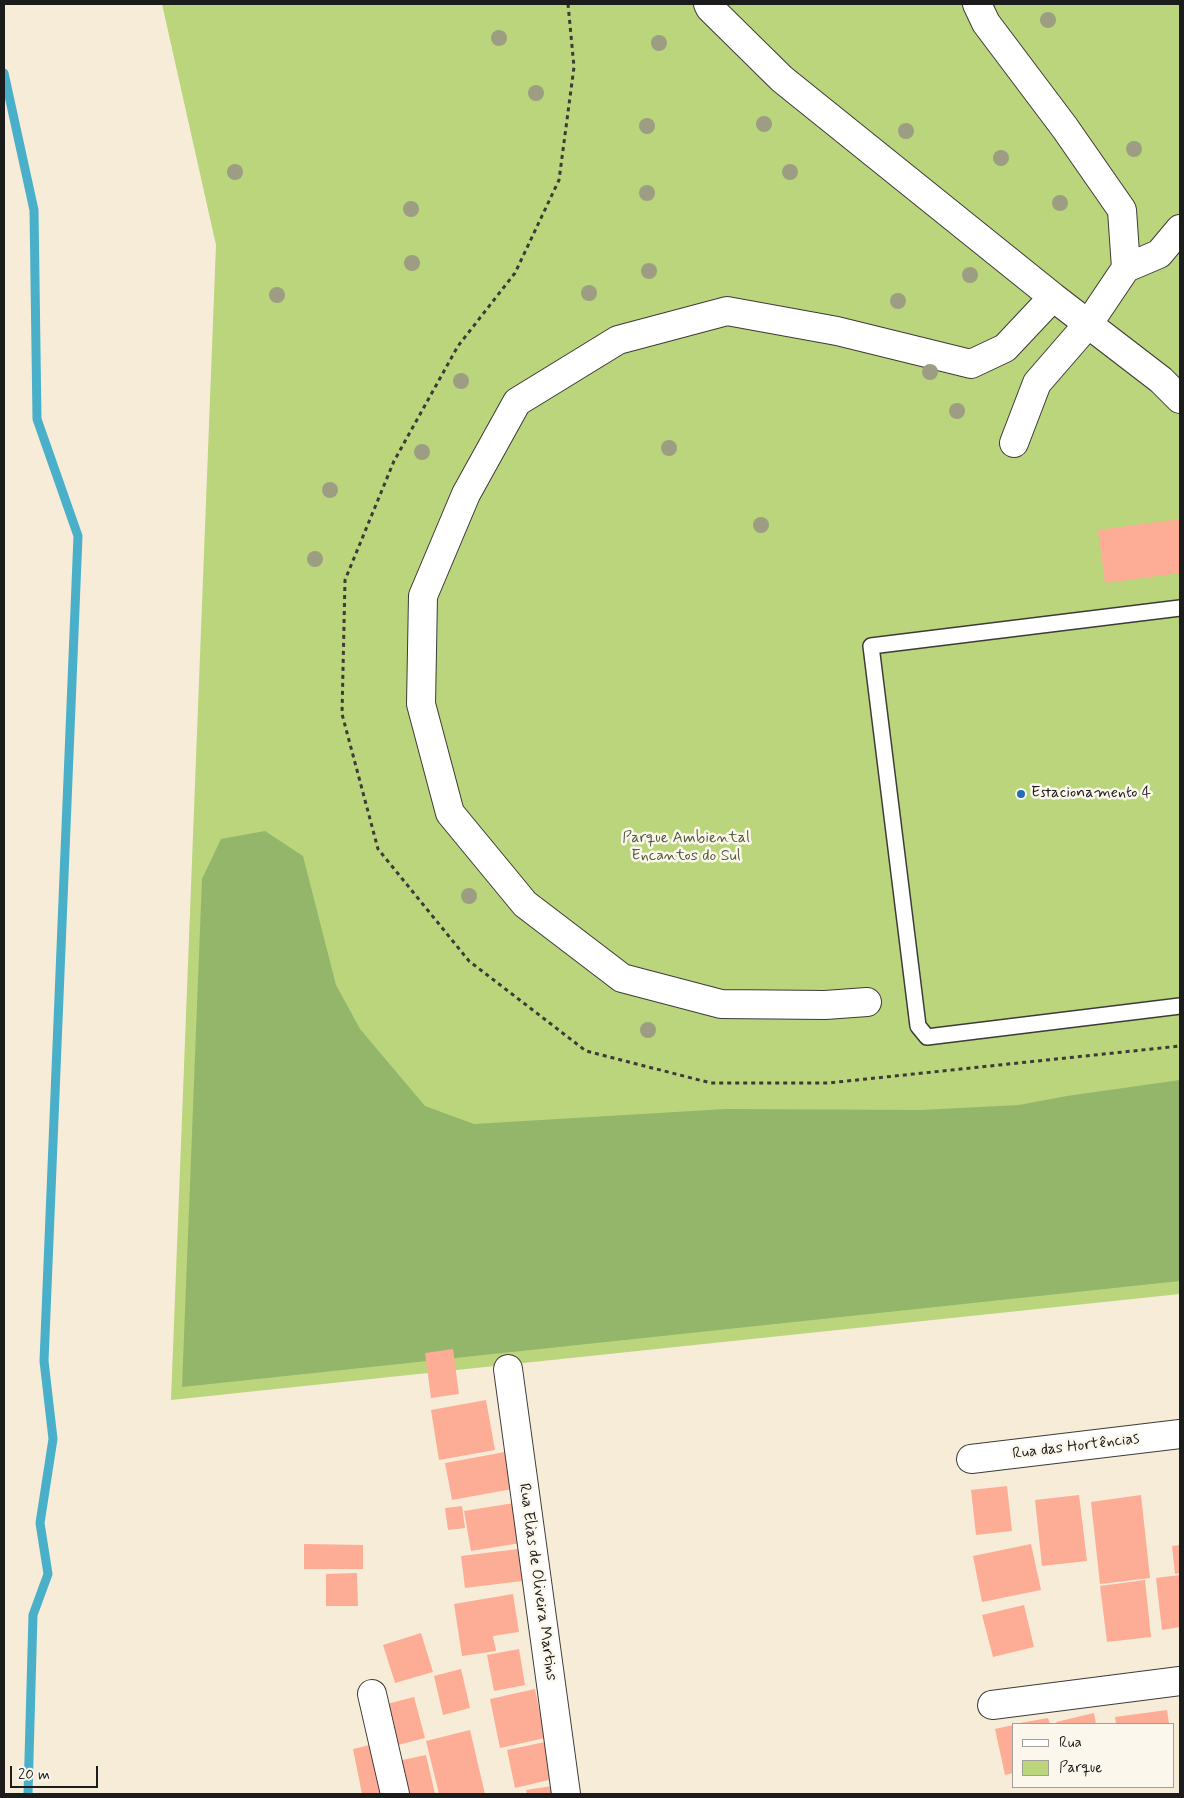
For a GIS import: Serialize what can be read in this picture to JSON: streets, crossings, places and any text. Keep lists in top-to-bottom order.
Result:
{
  "streets": {
    "street": ["Rua das Hortências", "Rua Elias de Oliveira Martins"]
  },
  "parks": ["Parque Ambiental Encantos do Sul"],
  "places": ["Estacionamento 4"],
  "legend": ["Rua", "Parque"],
  "scale_bar": "20 m"
}
